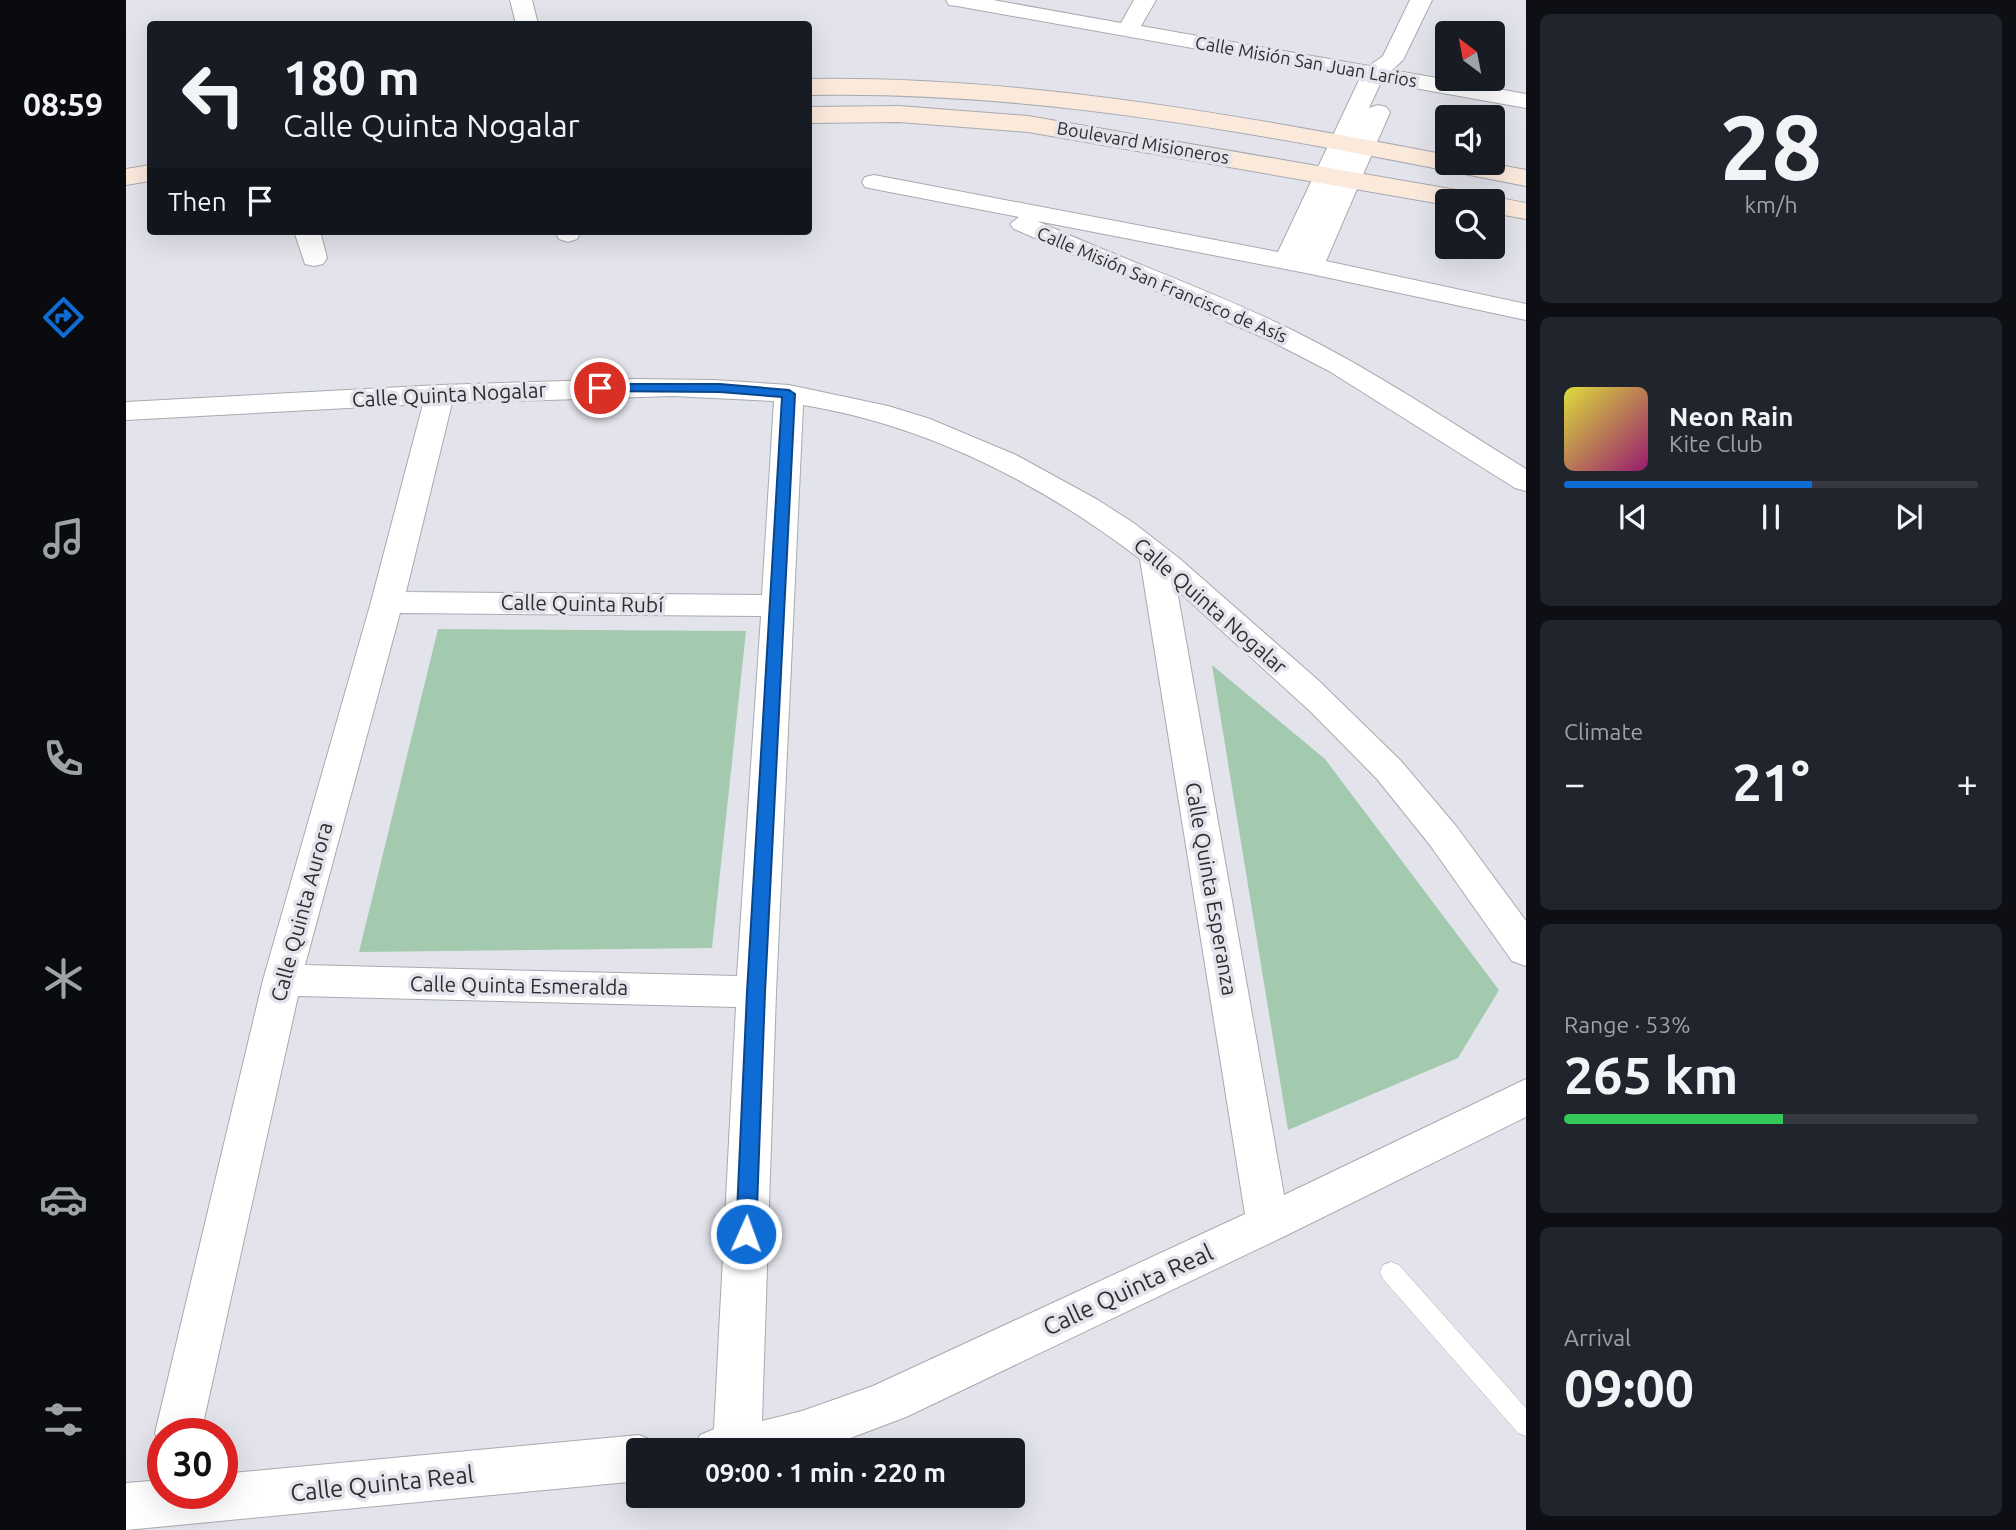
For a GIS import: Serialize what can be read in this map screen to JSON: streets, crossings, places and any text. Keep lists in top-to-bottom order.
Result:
{
  "streets": {
    "street": [
      "Calle Misión San Juan Larios",
      "Boulevard Misioneros",
      "Calle Misión San Francisco de Asís",
      "Calle Quinta Nogalar",
      "Calle Quinta Rubí",
      "Calle Quinta Esperanza",
      "Calle Quinta Aurora",
      "Calle Quinta Esmeralda",
      "Calle Quinta Real"
    ]
  },
  "crossings": [
    ["Calle Quinta Nogalar", "Calle Quinta Esperanza"],
    ["Calle Quinta Nogalar", "Calle Quinta Aurora"],
    ["Calle Quinta Rubí", "Calle Quinta Aurora"],
    ["Calle Quinta Esperanza", "Calle Quinta Real"],
    ["Calle Quinta Aurora", "Calle Quinta Esmeralda"]
  ],
  "north": "top left",
  "page": {
    "tabs": "08:59",
    "tile": [
      ["28", "km/h"],
      "Climate",
      ["Range · 53%", "265 km"],
      ["Arrival", "09:00"]
    ],
    "turn": ["180 m", "Calle Quinta Nogalar"],
    "then": "Then",
    "song": ["Neon Rain", "Kite Club"],
    "heat": ["−", "21°", "+"],
    "limit": "30",
    "trip": "09:00 · 1 min · 220 m"
  }
}
